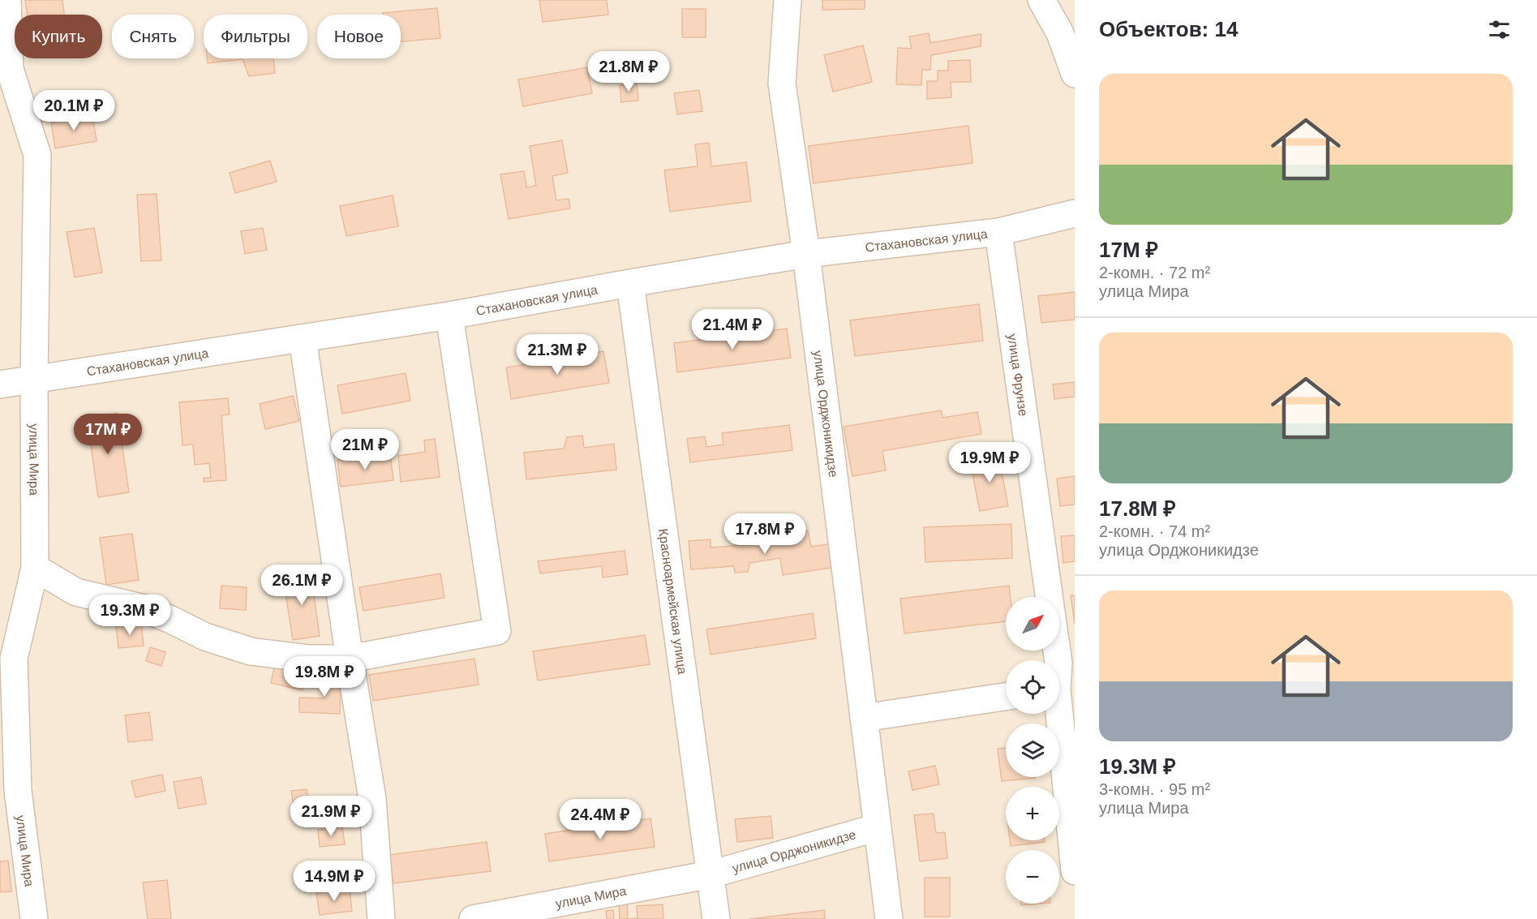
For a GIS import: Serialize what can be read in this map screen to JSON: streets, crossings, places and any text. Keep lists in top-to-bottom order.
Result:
{
  "streets": {
    "street": [
      "Стахановская улица",
      "улица Фрунзе",
      "улица Орджоникидзе",
      "улица Мира",
      "Красноармейская улица"
    ]
  },
  "crossings": [
    ["Стахановская улица", "улица Фрунзе"],
    ["Стахановская улица", "улица Орджоникидзе"],
    ["Стахановская улица", "улица Мира"],
    ["Стахановская улица", "Красноармейская улица"],
    ["улица Орджоникидзе", "улица Мира"],
    ["улица Орджоникидзе", "Красноармейская улица"],
    ["улица Мира", "Красноармейская улица"]
  ],
  "north": "top right",
  "page": {
    "heading": "Объектов: 14",
    "chip": [
      "Купить",
      "Снять",
      "Фильтры",
      "Новое"
    ],
    "price": [
      "21.8M ₽",
      "20.1M ₽",
      "21.4M ₽",
      "21.3M ₽",
      "17M ₽",
      "21M ₽",
      "19.9M ₽",
      "17.8M ₽",
      "26.1M ₽",
      "19.3M ₽",
      "19.8M ₽",
      "21.9M ₽",
      "24.4M ₽",
      "14.9M ₽"
    ],
    "list": [
      {
        "name": "17M ₽",
        "note": "2-комн. · 72 m² · улица Мира"
      },
      {
        "name": "17.8M ₽",
        "note": "2-комн. · 74 m² · улица Орджоникидзе"
      },
      {
        "name": "19.3M ₽",
        "note": "3-комн. · 95 m² · улица Мира"
      }
    ],
    "map_buttons": ["+", "−"]
  }
}
